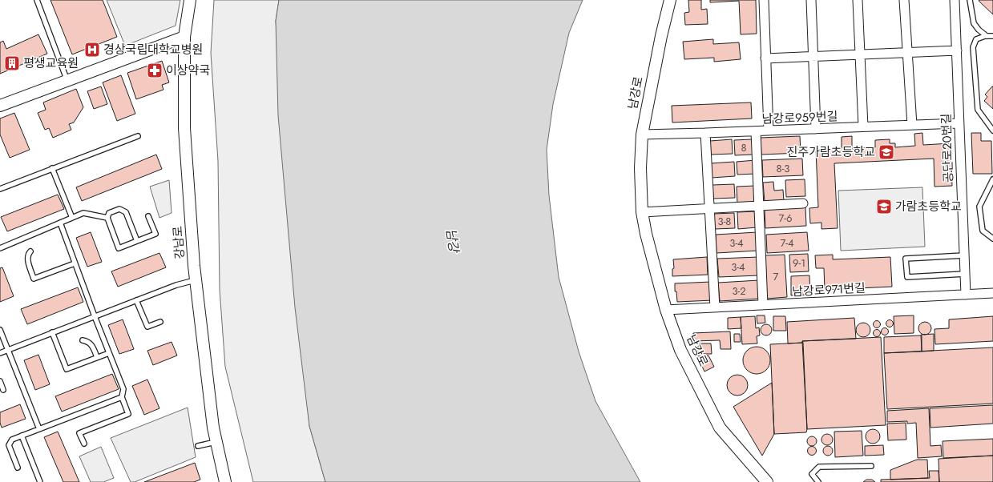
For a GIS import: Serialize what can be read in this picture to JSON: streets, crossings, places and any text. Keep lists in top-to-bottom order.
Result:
{
  "streets": {
    "street": [
      "남강로",
      "남강로959번길",
      "공단로20번길",
      "강남로",
      "남강로971번길"
    ]
  },
  "crossings": [
    ["남강로", "남강로959번길"],
    ["남강로", "남강로971번길"],
    ["남강로959번길", "공단로20번길"],
    ["공단로20번길", "남강로971번길"]
  ],
  "water": ["남강"],
  "places": {
    "hospital": ["경상국립대학교병원"],
    "building": ["평생교육원"],
    "pharmacy": ["이상약국"],
    "school or university": ["진주가람초등학교", "가람초등학교"]
  },
  "house_numbers": [
    "8",
    "8-3",
    "7-6",
    "3-8",
    "3-4",
    "7-4",
    "9-1",
    "3-4",
    "7",
    "3-2"
  ]
}
